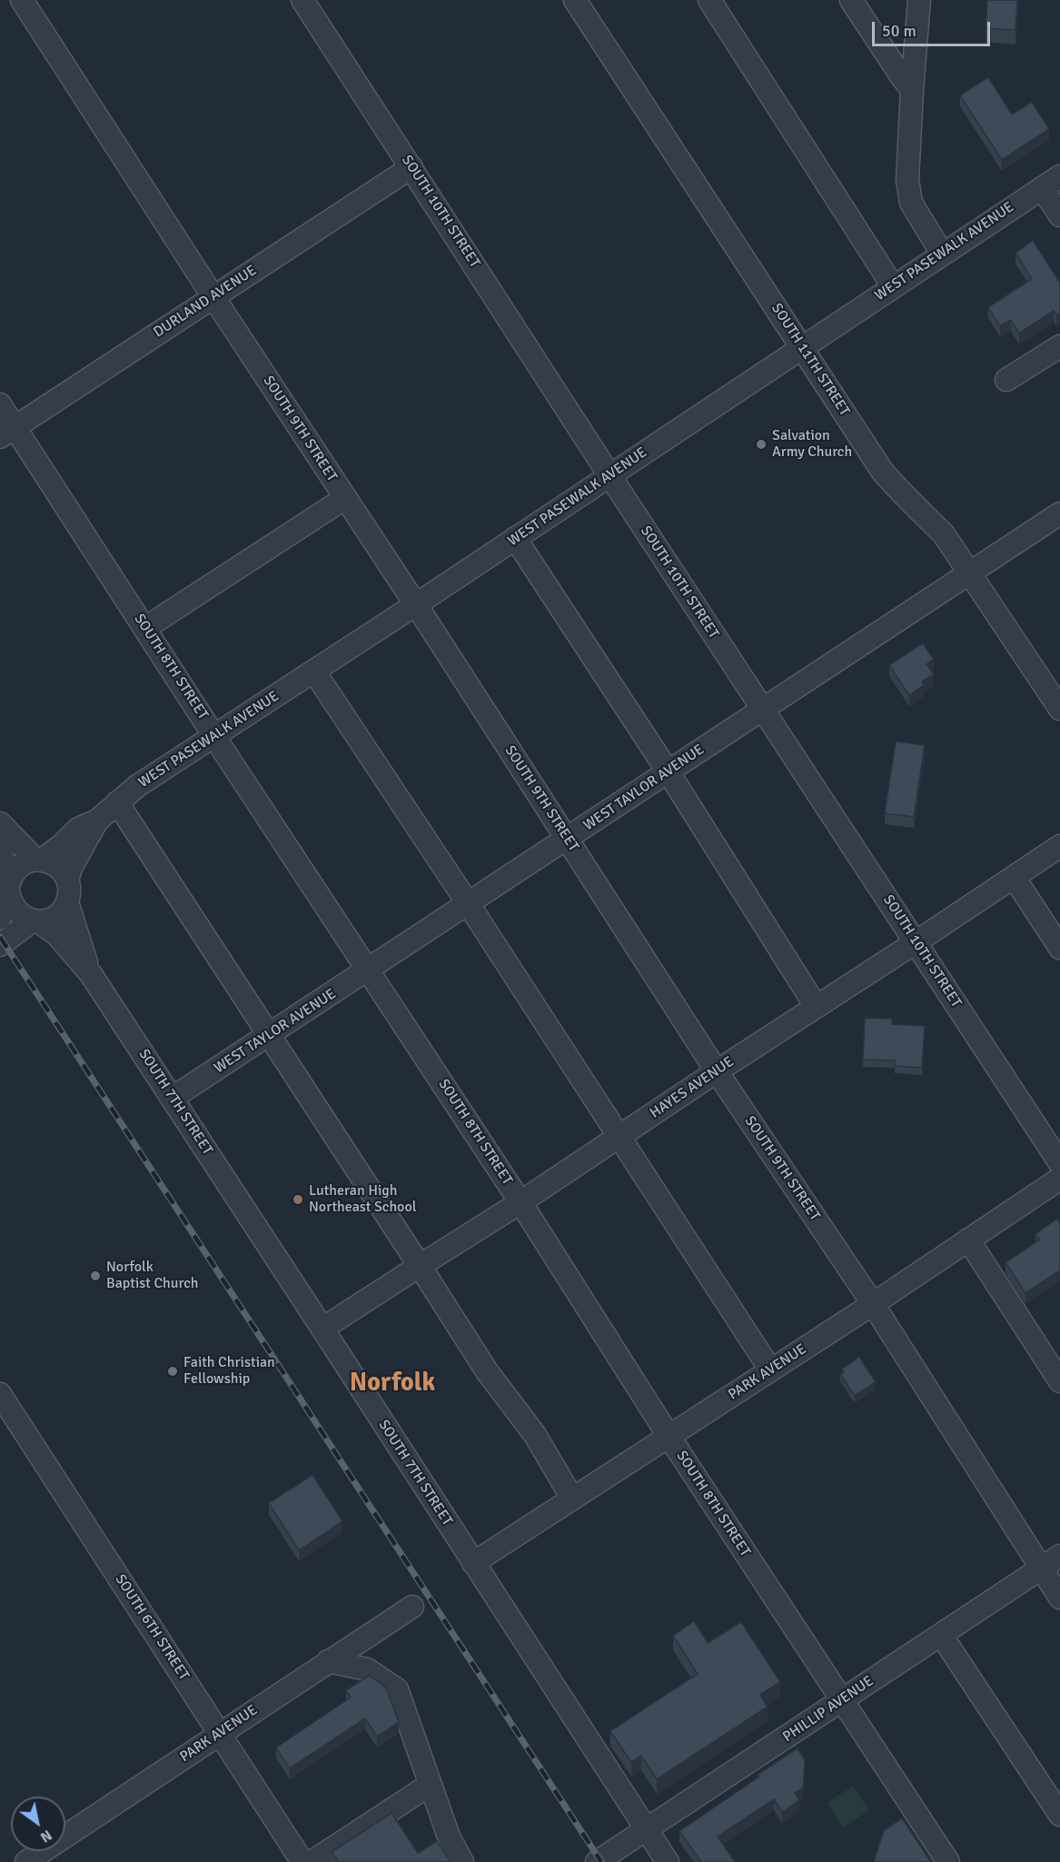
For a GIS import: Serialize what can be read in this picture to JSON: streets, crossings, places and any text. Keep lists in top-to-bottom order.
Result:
{
  "streets": {
    "street": [
      "SOUTH 10TH STREET",
      "WEST PASEWALK AVENUE",
      "DURLAND AVENUE",
      "SOUTH 11TH STREET",
      "SOUTH 9TH STREET",
      "SOUTH 8TH STREET",
      "WEST TAYLOR AVENUE",
      "HAYES AVENUE",
      "SOUTH 7TH STREET",
      "PARK AVENUE",
      "SOUTH 6TH STREET",
      "PHILLIP AVENUE"
    ]
  },
  "crossings": [
    ["SOUTH 10TH STREET", "WEST PASEWALK AVENUE"],
    ["SOUTH 10TH STREET", "DURLAND AVENUE"],
    ["SOUTH 10TH STREET", "WEST TAYLOR AVENUE"],
    ["SOUTH 10TH STREET", "HAYES AVENUE"],
    ["WEST PASEWALK AVENUE", "SOUTH 11TH STREET"],
    ["WEST PASEWALK AVENUE", "SOUTH 9TH STREET"],
    ["WEST PASEWALK AVENUE", "SOUTH 8TH STREET"],
    ["WEST PASEWALK AVENUE", "SOUTH 7TH STREET"],
    ["DURLAND AVENUE", "SOUTH 9TH STREET"],
    ["DURLAND AVENUE", "SOUTH 8TH STREET"],
    ["SOUTH 11TH STREET", "WEST TAYLOR AVENUE"],
    ["SOUTH 9TH STREET", "WEST TAYLOR AVENUE"],
    ["SOUTH 9TH STREET", "HAYES AVENUE"],
    ["SOUTH 9TH STREET", "PARK AVENUE"],
    ["SOUTH 9TH STREET", "PHILLIP AVENUE"],
    ["SOUTH 8TH STREET", "WEST TAYLOR AVENUE"],
    ["SOUTH 8TH STREET", "HAYES AVENUE"],
    ["SOUTH 8TH STREET", "PARK AVENUE"],
    ["SOUTH 8TH STREET", "PHILLIP AVENUE"],
    ["WEST TAYLOR AVENUE", "SOUTH 7TH STREET"],
    ["HAYES AVENUE", "SOUTH 7TH STREET"],
    ["SOUTH 7TH STREET", "PARK AVENUE"],
    ["SOUTH 7TH STREET", "PHILLIP AVENUE"],
    ["PARK AVENUE", "SOUTH 6TH STREET"]
  ],
  "districts": ["Norfolk"],
  "places": [
    "Salvation Army Church",
    "Lutheran High Northeast School",
    "Norfolk Baptist Church",
    "Faith Christian Fellowship"
  ],
  "scale_bar": "50 m",
  "north": "bottom right"
}
